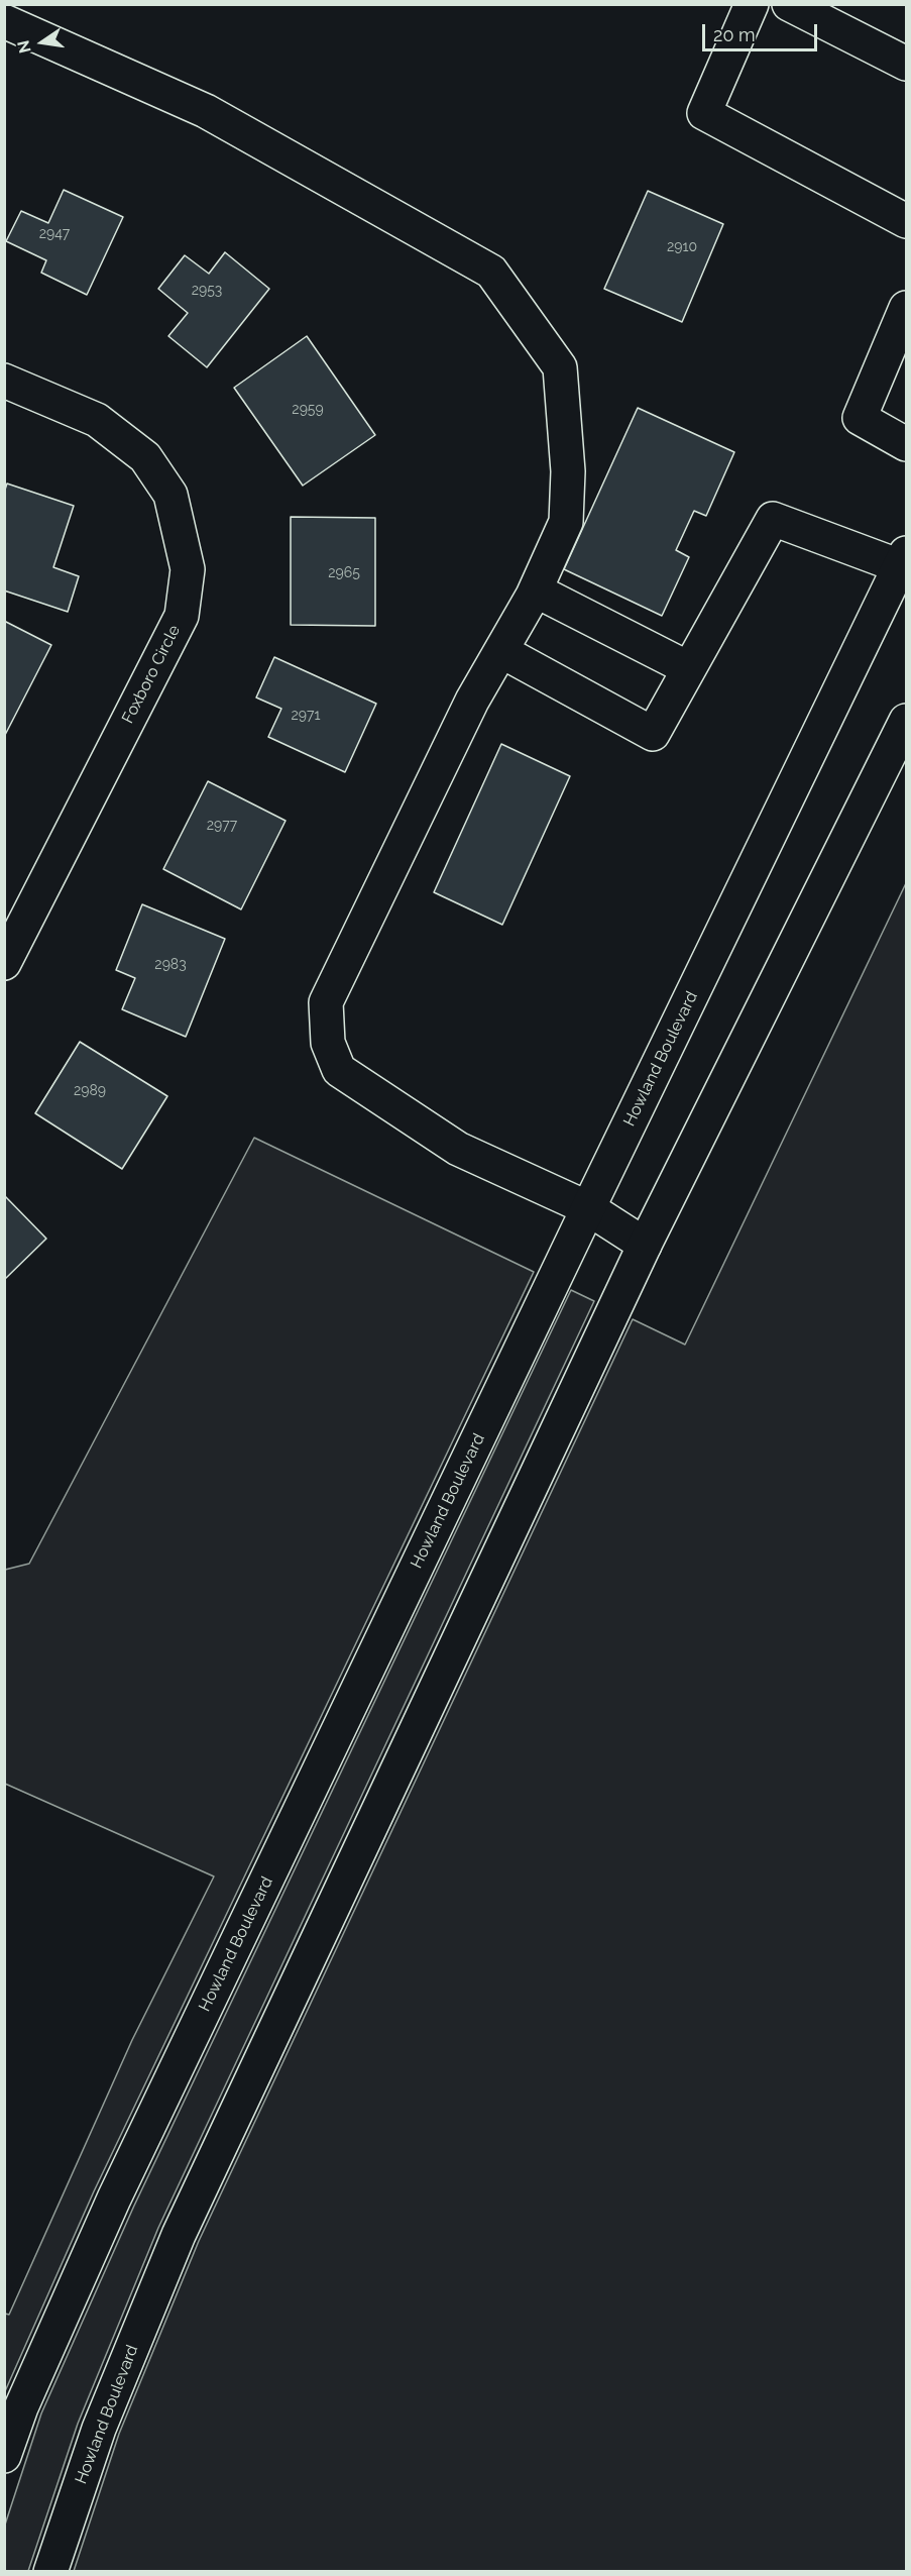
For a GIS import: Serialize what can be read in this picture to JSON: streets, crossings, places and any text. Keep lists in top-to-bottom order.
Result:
{
  "streets": {
    "main road": ["Foxboro Circle", "Howland Boulevard"]
  },
  "house_numbers": [
    "2947",
    "2910",
    "2953",
    "2959",
    "2965",
    "2971",
    "2977",
    "2983",
    "2989"
  ],
  "scale_bar": "20 m",
  "north": "left"
}
